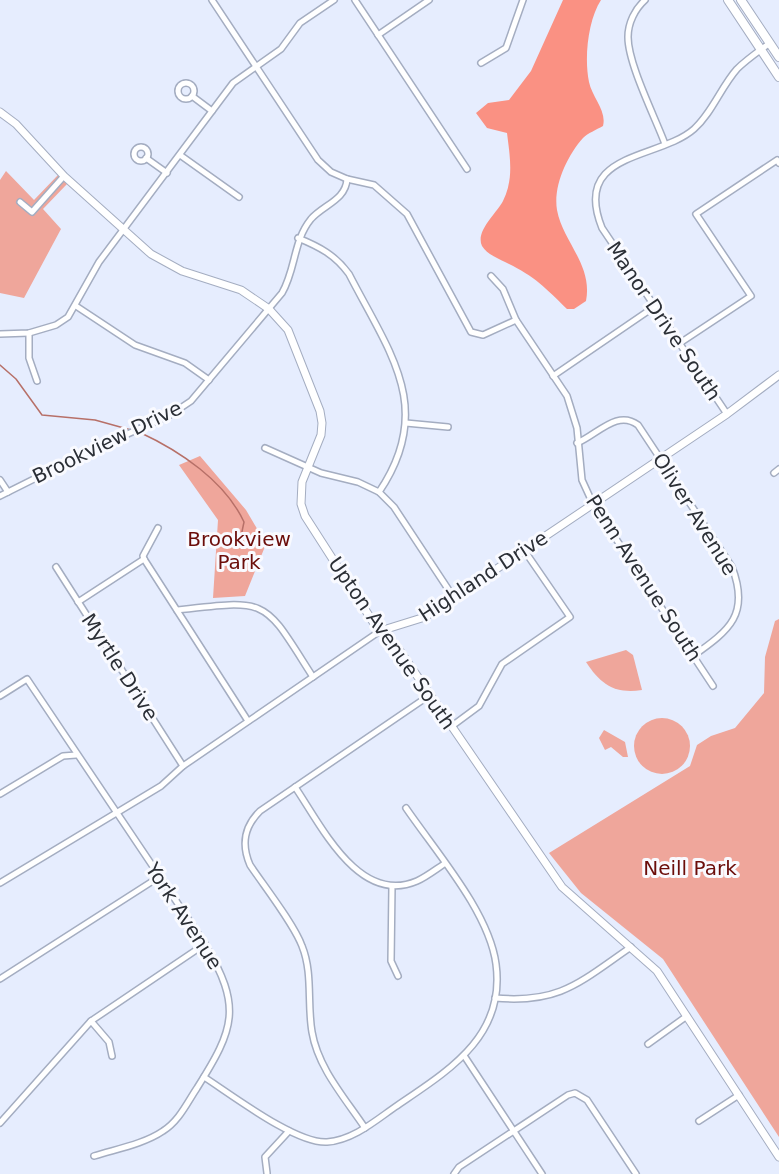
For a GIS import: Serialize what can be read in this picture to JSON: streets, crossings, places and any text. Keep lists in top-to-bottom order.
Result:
{
  "streets": {
    "street": [
      "Manor Drive South",
      "Brookview Drive",
      "Oliver Avenue",
      "Highland Drive",
      "Penn Avenue South",
      "Upton Avenue South",
      "Myrtle Drive",
      "York Avenue"
    ]
  },
  "crossings": [
    ["Manor Drive South", "Highland Drive"],
    ["Brookview Drive", "Upton Avenue South"],
    ["Oliver Avenue", "Highland Drive"],
    ["Oliver Avenue", "Penn Avenue South"],
    ["Highland Drive", "Penn Avenue South"],
    ["Highland Drive", "Upton Avenue South"],
    ["Highland Drive", "Myrtle Drive"],
    ["Highland Drive", "York Avenue"]
  ],
  "parks": ["Brookview Park", "Neill Park"]
}
